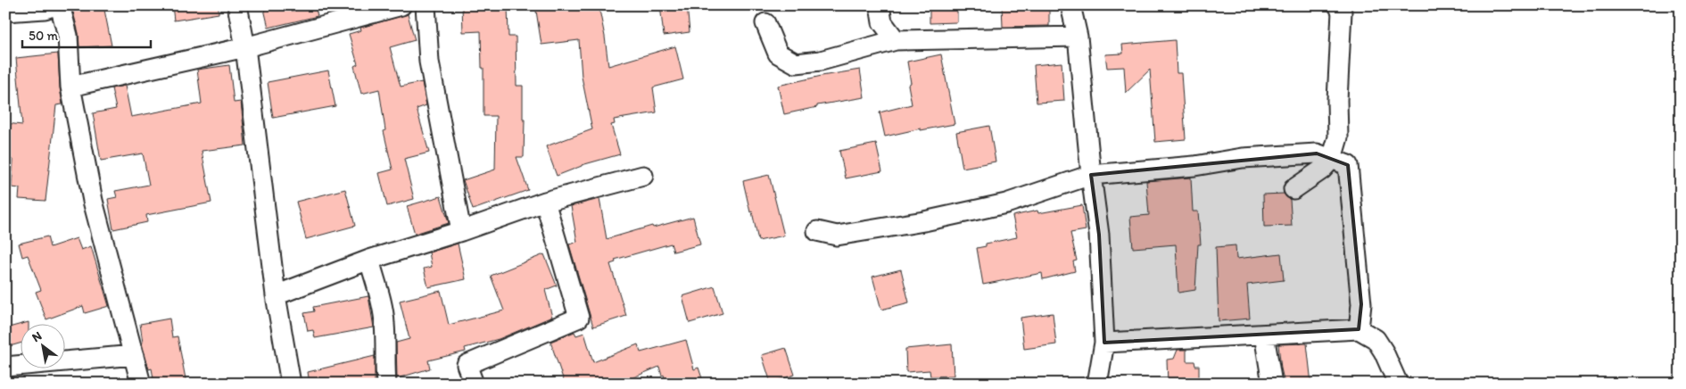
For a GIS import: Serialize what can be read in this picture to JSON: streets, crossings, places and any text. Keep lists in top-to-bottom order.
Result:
{
  "scale_bar": "50 m",
  "north": "top left"
}
